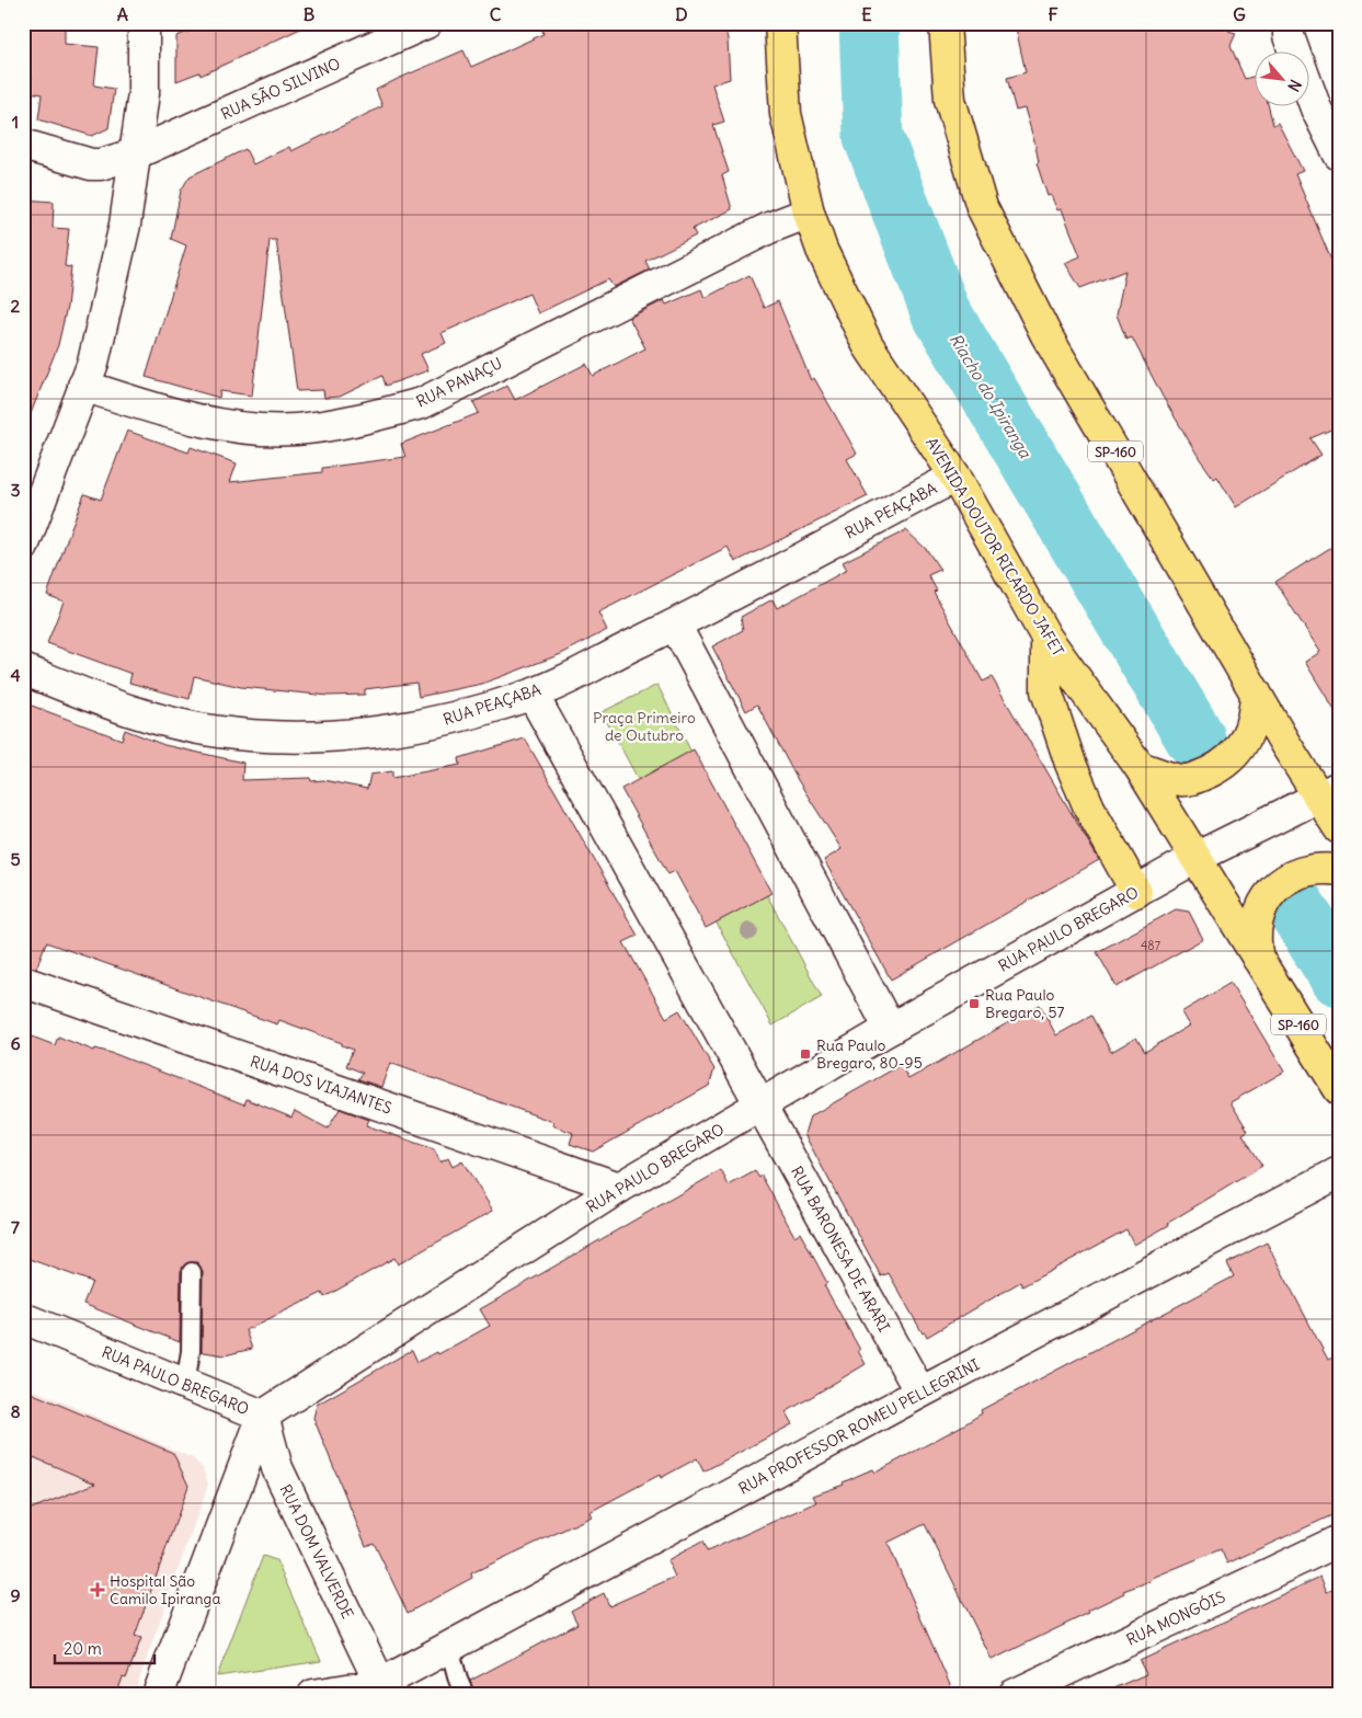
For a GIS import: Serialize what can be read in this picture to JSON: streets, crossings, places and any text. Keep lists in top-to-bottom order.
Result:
{
  "streets": {
    "main road": ["SP-160", "AVENIDA DOUTOR RICARDO JAFET"],
    "street": [
      "RUA SÃO SILVINO",
      "RUA PANAÇU",
      "RUA PEAÇABA",
      "RUA PAULO BREGARO",
      "RUA DOS VIAJANTES",
      "RUA BARONESA DE ARARI",
      "RUA PROFESSOR ROMEU PELLEGRINI",
      "RUA DOM VALVERDE",
      "RUA MONGÓIS"
    ]
  },
  "crossings": [
    ["RUA PANAÇU", "AVENIDA DOUTOR RICARDO JAFET"],
    ["SP-160", "RUA PAULO BREGARO"],
    ["RUA PEAÇABA", "AVENIDA DOUTOR RICARDO JAFET"],
    ["AVENIDA DOUTOR RICARDO JAFET", "RUA PAULO BREGARO"],
    ["RUA PAULO BREGARO", "RUA DOS VIAJANTES"],
    ["RUA PAULO BREGARO", "RUA BARONESA DE ARARI"],
    ["RUA PAULO BREGARO", "RUA DOM VALVERDE"],
    ["RUA BARONESA DE ARARI", "RUA PROFESSOR ROMEU PELLEGRINI"],
    ["RUA PROFESSOR ROMEU PELLEGRINI", "RUA DOM VALVERDE"]
  ],
  "water": ["Riacho do Ipiranga"],
  "parks": ["Praça Primeiro de Outubro"],
  "places": {
    "transit": ["Rua Paulo Bregaro, 57", "Rua Paulo Bregaro, 80-95"],
    "health": ["Hospital São Camilo Ipiranga"]
  },
  "house_numbers": ["487"],
  "scale_bar": "20 m",
  "north": "bottom right",
  "grid": {
    "columns": [
      "A",
      "B",
      "C",
      "D",
      "E",
      "F",
      "G"
    ],
    "rows": [
      "1",
      "2",
      "3",
      "4",
      "5",
      "6",
      "7",
      "8",
      "9"
    ]
  }
}
